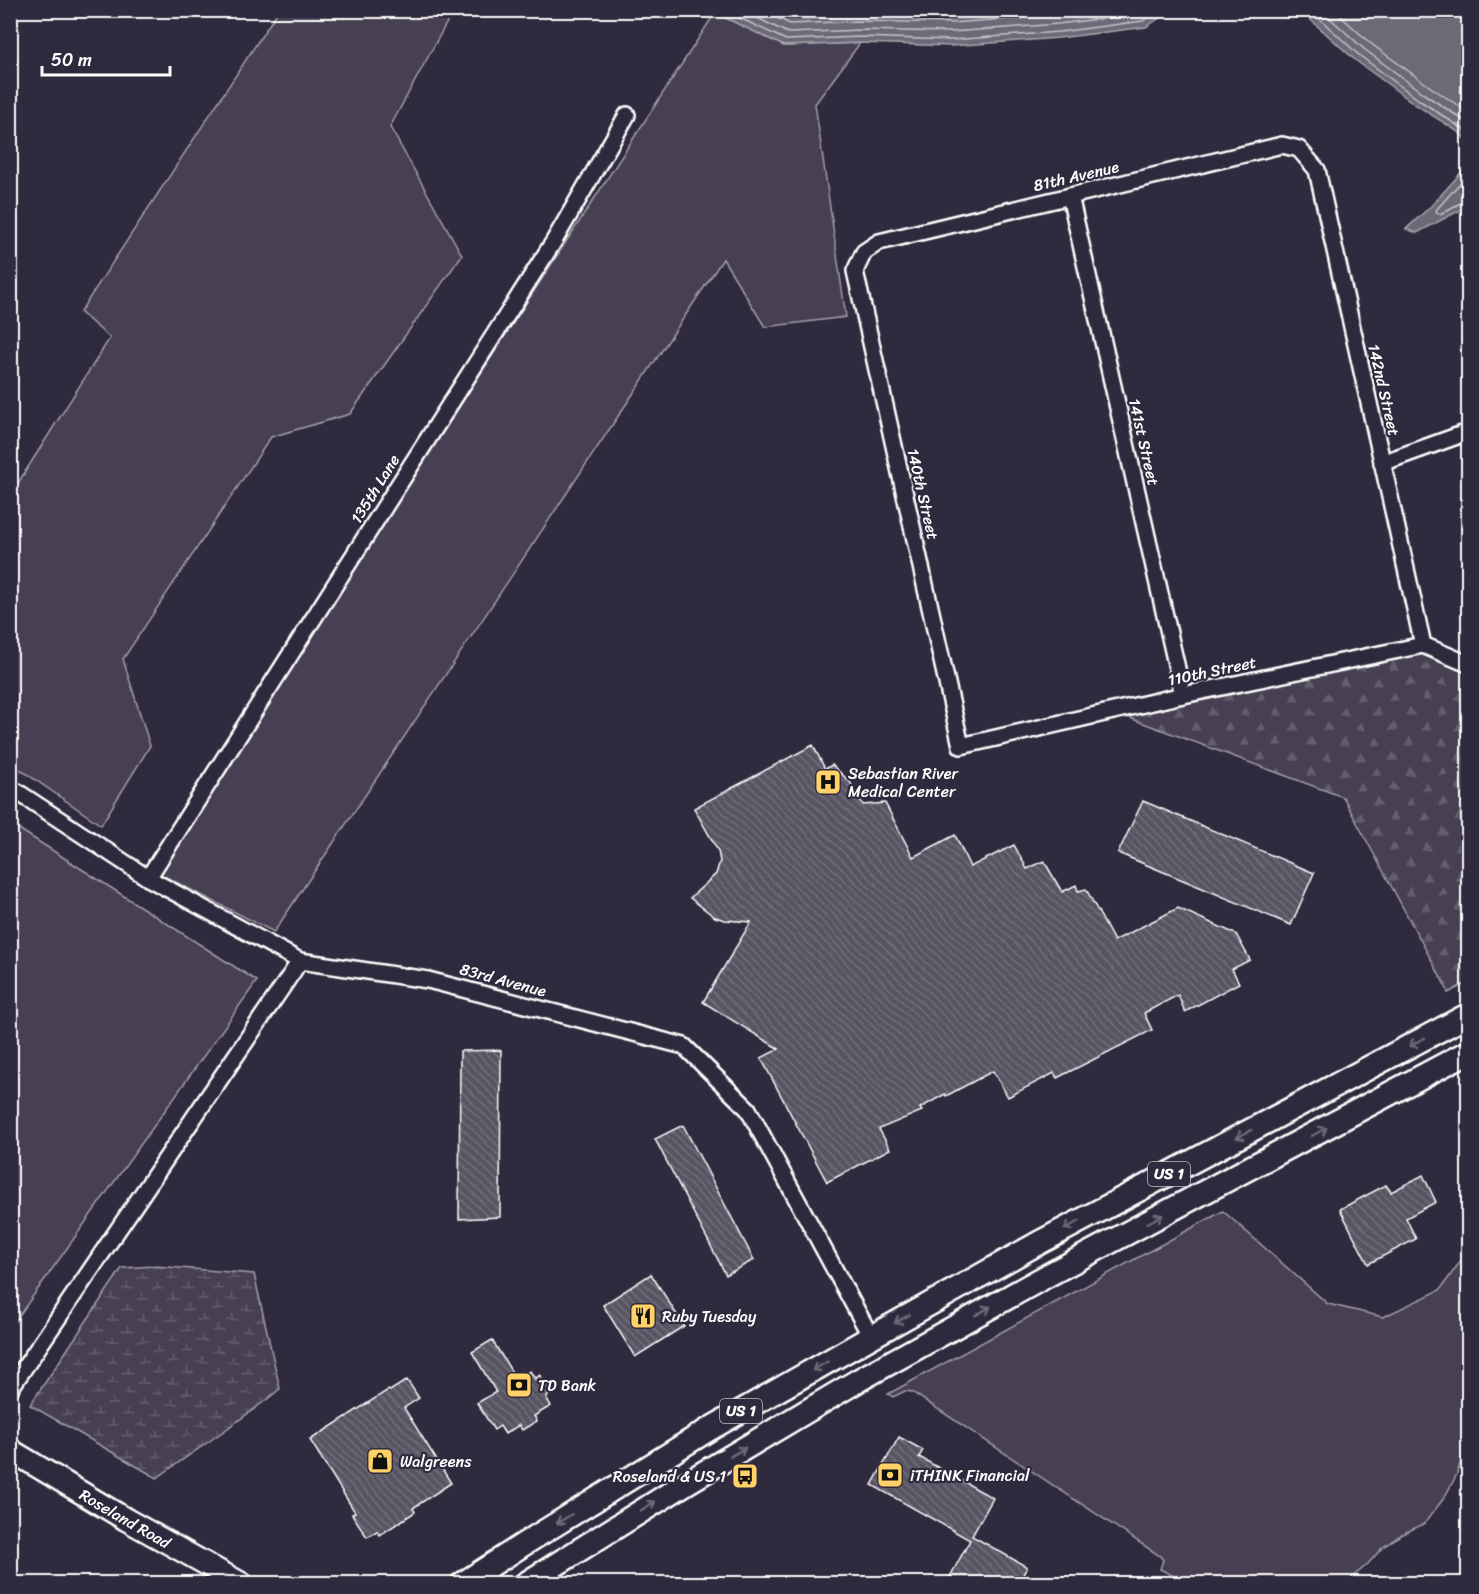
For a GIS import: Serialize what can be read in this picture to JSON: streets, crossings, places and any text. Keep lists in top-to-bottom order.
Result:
{
  "streets": {
    "main road": ["US 1", "Roseland Road"],
    "street": [
      "81th Avenue",
      "142nd Street",
      "141st Street",
      "135th Lane",
      "140th Street",
      "110th Street",
      "83rd Avenue"
    ]
  },
  "crossings": [
    ["81th Avenue", "142nd Street"],
    ["81th Avenue", "141st Street"],
    ["81th Avenue", "140th Street"],
    ["142nd Street", "110th Street"],
    ["141st Street", "110th Street"],
    ["135th Lane", "83rd Avenue"],
    ["140th Street", "110th Street"],
    ["83rd Avenue", "US 1"]
  ],
  "places": {
    "hospital": ["Sebastian River Medical Center"],
    "restaurant": ["Ruby Tuesday"],
    "bank": ["TD Bank", "iTHINK Financial"],
    "shop": ["Walgreens"],
    "bus stop": ["Roseland & US 1"]
  },
  "scale_bar": "50 m"
}
